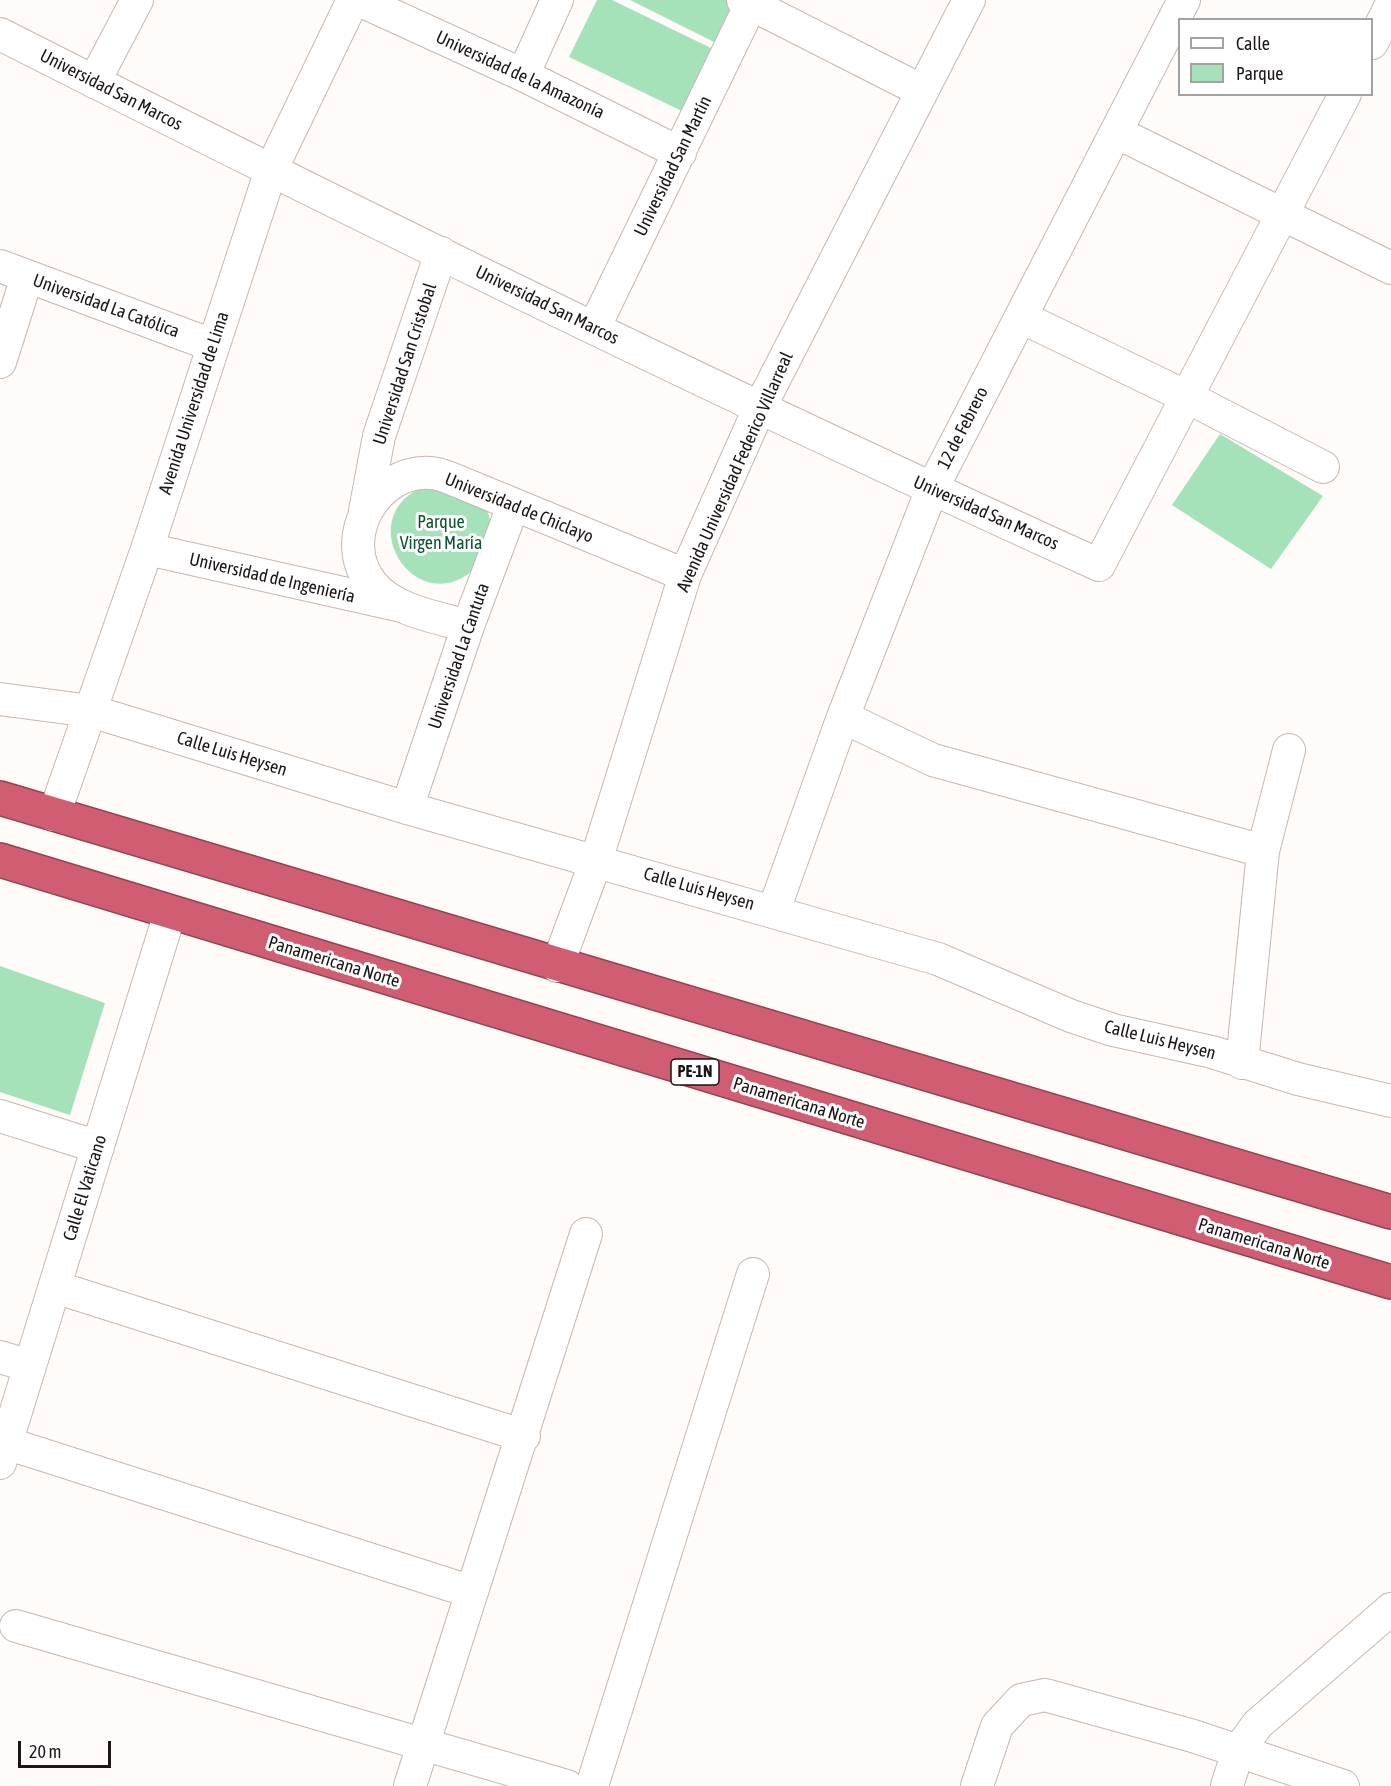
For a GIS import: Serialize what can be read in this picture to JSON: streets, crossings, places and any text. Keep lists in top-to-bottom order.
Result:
{
  "streets": {
    "highway": ["Panamericana Norte", "PE-1N"],
    "street": [
      "Universidad de la Amazonía",
      "Universidad San Marcos",
      "Universidad San Martín",
      "Universidad La Católica",
      "Universidad San Cristobal",
      "Avenida Universidad de Lima",
      "12 de Febrero",
      "Avenida Universidad Federico Villarreal",
      "Universidad de Chiclayo",
      "Universidad de Ingeniería",
      "Universidad La Cantuta",
      "Calle Luis Heysen",
      "Calle El Vaticano"
    ]
  },
  "crossings": [
    ["Universidad de la Amazonía", "Universidad San Martín"],
    ["Universidad San Marcos", "Universidad San Martín"],
    ["Universidad San Marcos", "Universidad San Cristobal"],
    ["Universidad San Marcos", "Avenida Universidad de Lima"],
    ["Universidad San Marcos", "12 de Febrero"],
    ["Universidad San Marcos", "Avenida Universidad Federico Villarreal"],
    ["Universidad La Católica", "Avenida Universidad de Lima"],
    ["Universidad San Cristobal", "Universidad de Chiclayo"],
    ["Universidad San Cristobal", "Universidad de Ingeniería"],
    ["Universidad San Cristobal", "Universidad La Cantuta"],
    ["Avenida Universidad de Lima", "Universidad de Ingeniería"],
    ["Avenida Universidad de Lima", "Calle Luis Heysen"],
    ["12 de Febrero", "Calle Luis Heysen"],
    ["Avenida Universidad Federico Villarreal", "Universidad de Chiclayo"],
    ["Avenida Universidad Federico Villarreal", "Calle Luis Heysen"],
    ["Universidad de Chiclayo", "Universidad de Ingeniería"],
    ["Universidad de Chiclayo", "Universidad La Cantuta"],
    ["Universidad de Ingeniería", "Universidad La Cantuta"],
    ["Universidad La Cantuta", "Calle Luis Heysen"],
    ["Panamericana Norte", "Calle El Vaticano"]
  ],
  "parks": ["Parque Virgen María"],
  "legend": ["Calle", "Parque"],
  "scale_bar": "20 m"
}
